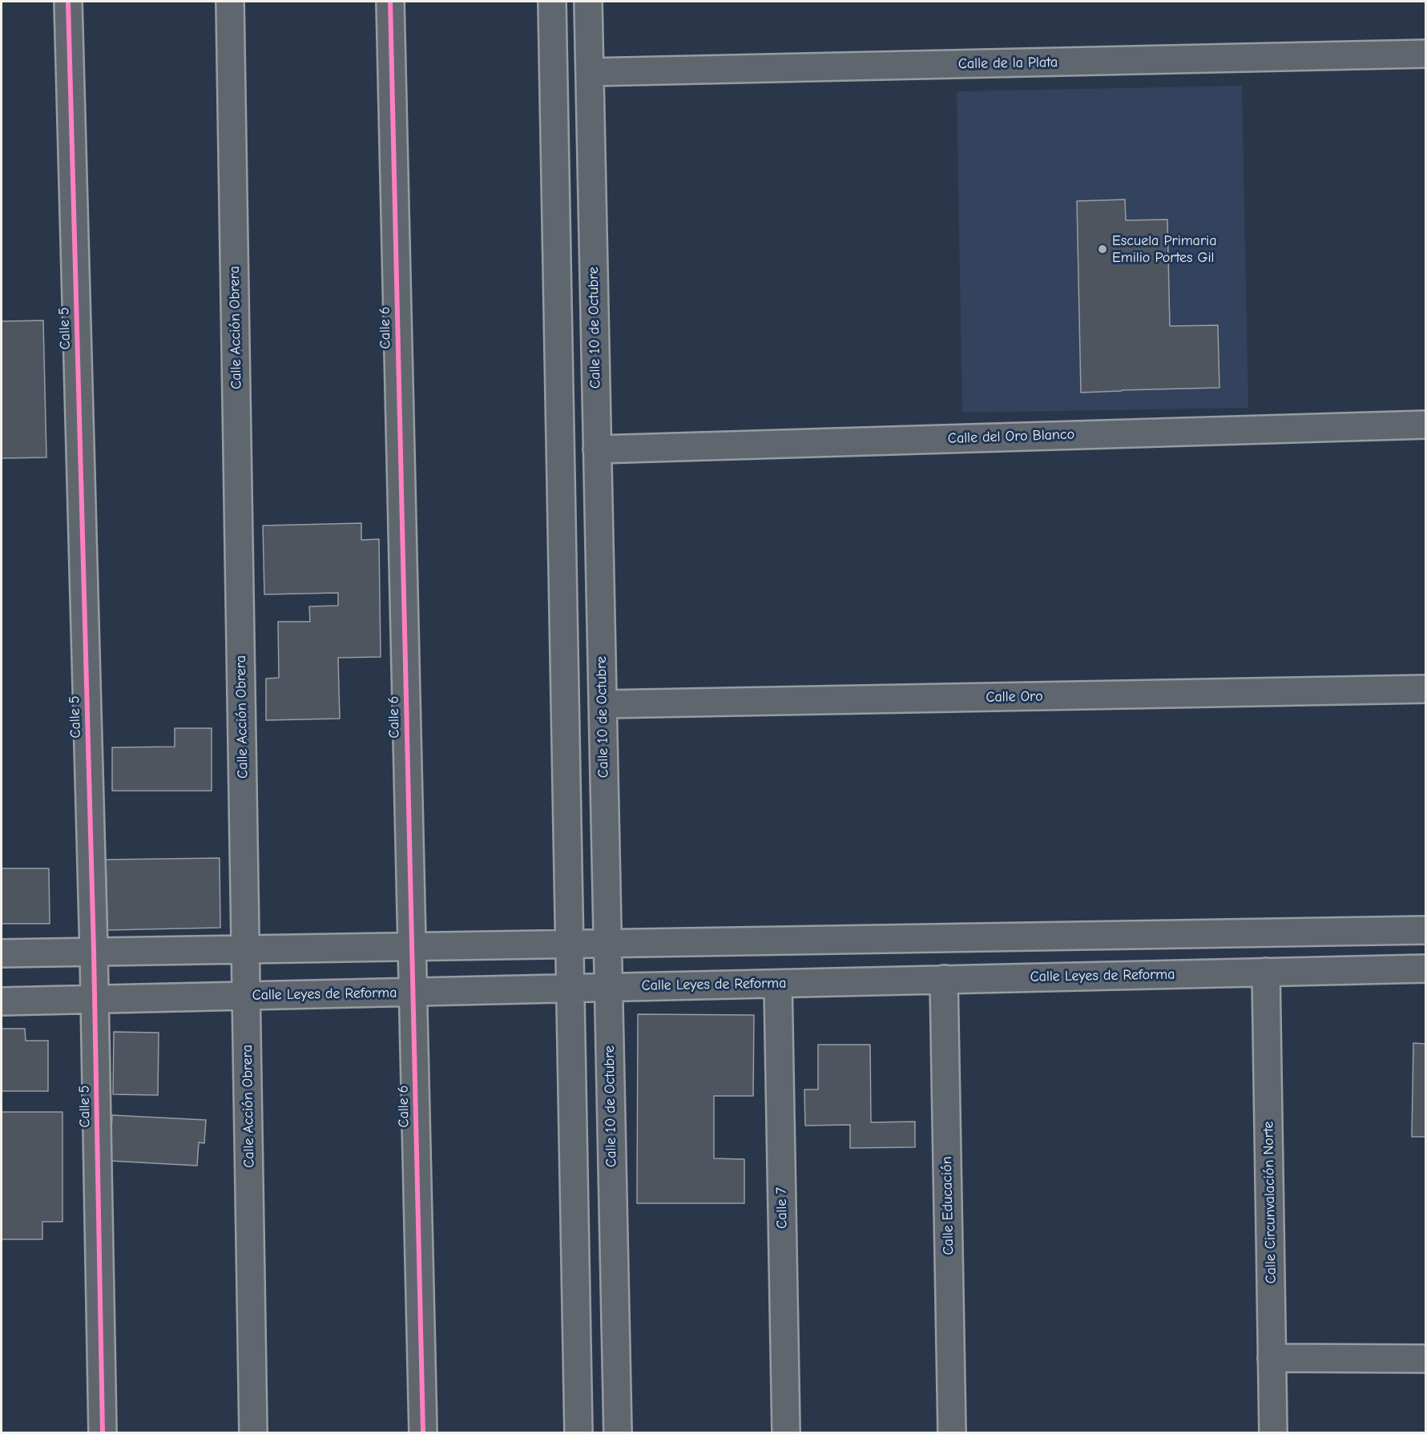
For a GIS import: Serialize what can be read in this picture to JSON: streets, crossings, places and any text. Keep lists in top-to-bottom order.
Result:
{
  "streets": {
    "street": [
      "Calle de la Plata",
      "Calle Acción Obrera",
      "Calle 6",
      "Calle 10 de Octubre",
      "Calle 5",
      "Calle del Oro Blanco",
      "Calle Oro",
      "Calle Leyes de Reforma",
      "Calle Circunvalación Norte",
      "Calle Educación",
      "Calle 7"
    ]
  },
  "crossings": [
    ["Calle de la Plata", "Calle 10 de Octubre"],
    ["Calle Acción Obrera", "Calle Leyes de Reforma"],
    ["Calle 6", "Calle Leyes de Reforma"],
    ["Calle 10 de Octubre", "Calle del Oro Blanco"],
    ["Calle 10 de Octubre", "Calle Oro"],
    ["Calle 10 de Octubre", "Calle Leyes de Reforma"],
    ["Calle 5", "Calle Leyes de Reforma"],
    ["Calle Leyes de Reforma", "Calle Circunvalación Norte"],
    ["Calle Leyes de Reforma", "Calle Educación"],
    ["Calle Leyes de Reforma", "Calle 7"]
  ],
  "places": ["Escuela Primaria Emilio Portes Gil"]
}
